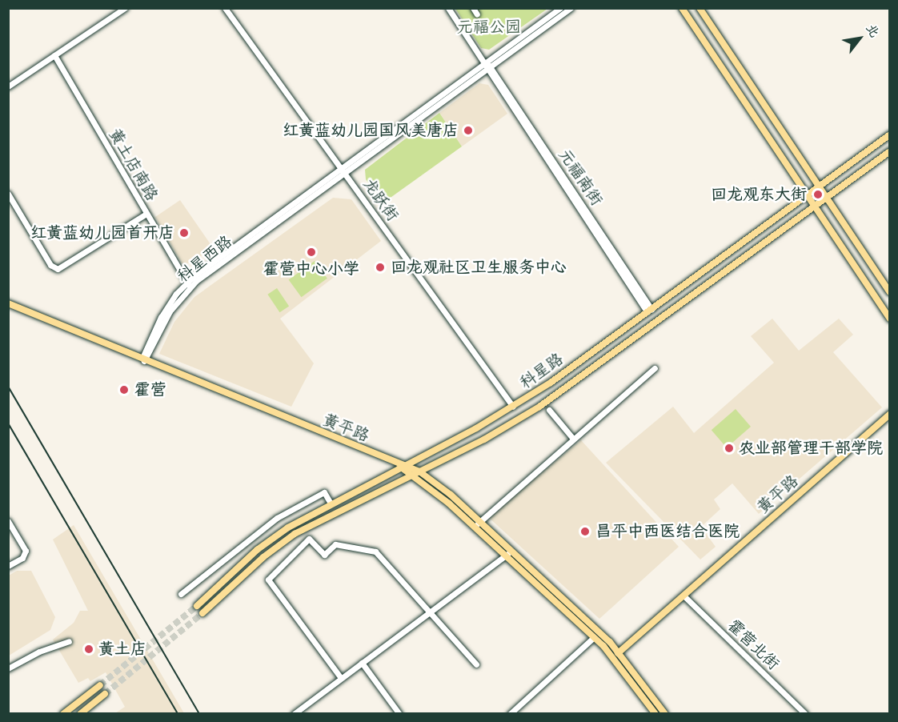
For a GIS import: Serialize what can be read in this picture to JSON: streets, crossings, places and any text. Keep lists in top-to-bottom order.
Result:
{
  "streets": {
    "main road": ["科星路", "黄平路"],
    "street": [
      "黄土店南路",
      "元福南街",
      "龙跃街",
      "科星西路",
      "霍营北街"
    ]
  },
  "crossings": [
    ["黄土店南路", "科星西路"],
    ["元福南街", "科星西路"],
    ["元福南街", "科星路"],
    ["龙跃街", "科星西路"],
    ["龙跃街", "科星路"],
    ["科星西路", "黄平路"],
    ["科星路", "黄平路"],
    ["黄平路", "霍营北街"]
  ],
  "parks": ["元福公园"],
  "places": [
    "红黄蓝幼儿园国风美唐店",
    "回龙观东大街",
    "红黄蓝幼儿园首开店",
    "霍营中心小学",
    "回龙观社区卫生服务中心",
    "霍营",
    "农业部管理干部学院",
    "昌平中西医结合医院",
    "黄土店"
  ],
  "north": "top right"
}
